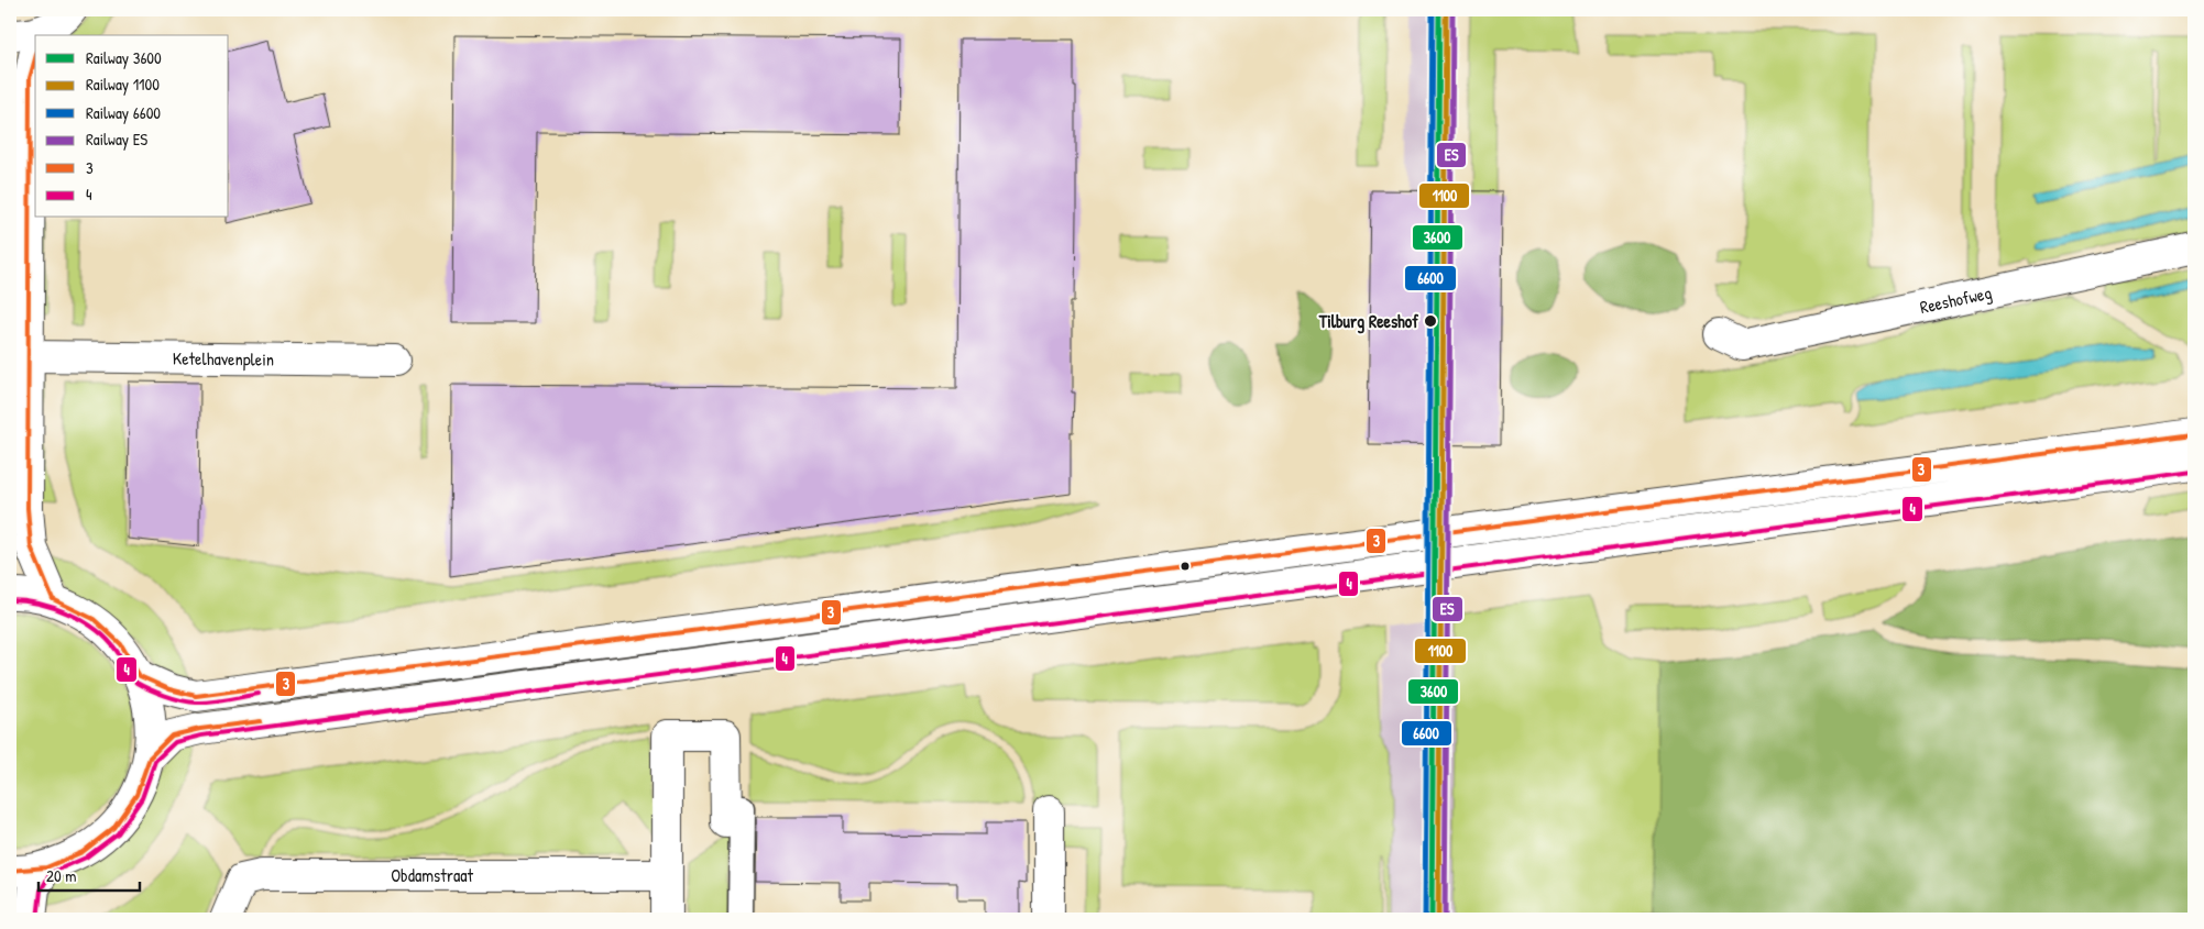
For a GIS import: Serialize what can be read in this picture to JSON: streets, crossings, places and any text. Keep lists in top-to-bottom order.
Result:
{
  "streets": {
    "street": ["Reeshofweg", "Ketelhavenplein", "Obdamstraat"]
  },
  "places": ["Tilburg Reeshof"],
  "lines": [
    "rail line 3600",
    "rail line 1100",
    "rail line 6600",
    "rail line ES",
    "transit line 3",
    "transit line 4"
  ],
  "legend": [
    "Railway 3600",
    "Railway 1100",
    "Railway 6600",
    "Railway ES",
    "3",
    "4"
  ],
  "scale_bar": "20 m"
}
